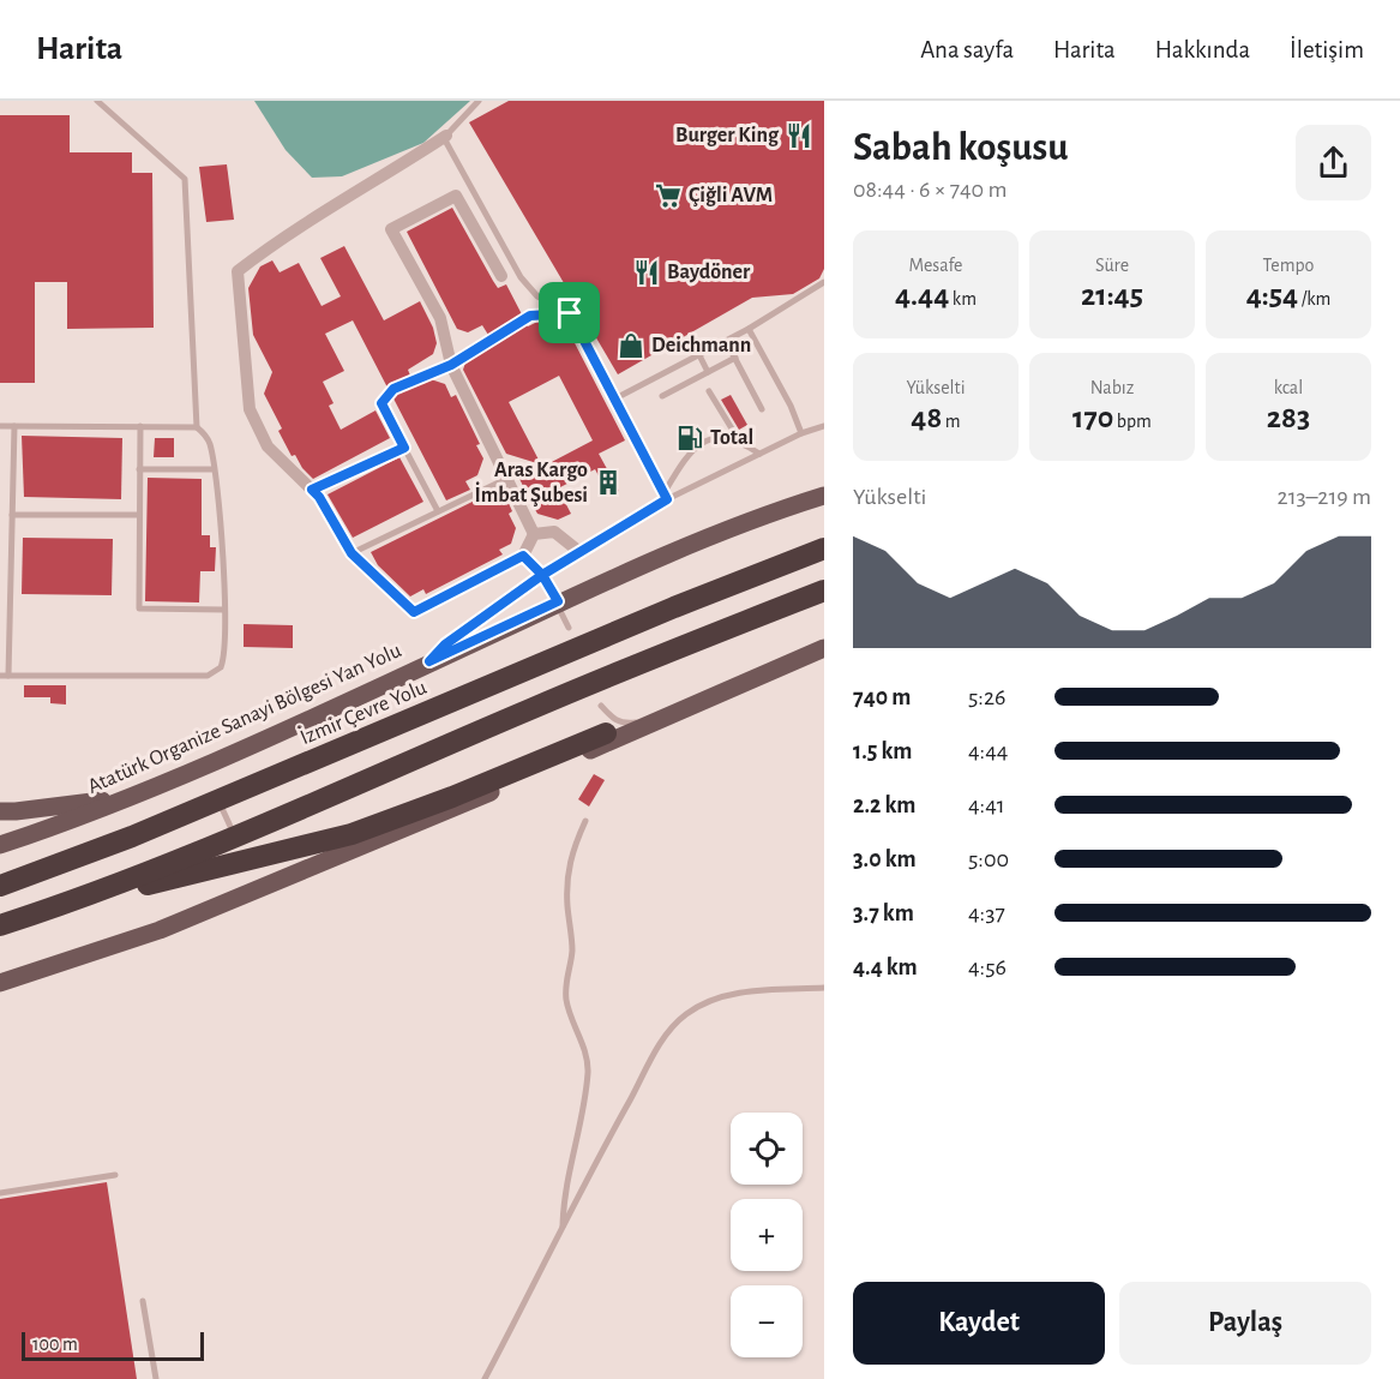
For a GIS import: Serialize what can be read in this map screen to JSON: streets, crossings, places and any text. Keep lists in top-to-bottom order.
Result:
{
  "streets": {
    "highway": ["İzmir Çevre Yolu"],
    "main road": ["Atatürk Organize Sanayi Bölgesi Yan Yolu"]
  },
  "places": {
    "restaurant": ["Burger King", "Baydöner"],
    "supermarket": ["Çiğli AVM"],
    "shop": ["Deichmann"],
    "fuel station": ["Total"],
    "building": ["Aras Kargo İmbat Şubesi"]
  },
  "scale_bar": "100 m",
  "page": {
    "header": "Harita",
    "nav": [
      "Ana sayfa",
      "Harita",
      "Hakkında",
      "İletişim"
    ],
    "heading": ["Sabah koşusu", "08:44 · 6 × 740 m"],
    "stats": [
      ["Mesafe", "4.44 km"],
      ["Süre", "21:45"],
      ["Tempo", "4:54 /km"],
      ["Yükselti", "48 m"],
      ["Nabız", "170 bpm"],
      ["kcal", "283"]
    ],
    "chart": ["Yükselti", "213–219 m"],
    "list": [
      {
        "name": "740 m",
        "note": "5:26"
      },
      {
        "name": "1.5 km",
        "note": "4:44"
      },
      {
        "name": "2.2 km",
        "note": "4:41"
      },
      {
        "name": "3.0 km",
        "note": "5:00"
      },
      {
        "name": "3.7 km",
        "note": "4:37"
      },
      {
        "name": "4.4 km",
        "note": "4:56"
      }
    ],
    "map_buttons": ["+", "−"],
    "buttons": ["Kaydet", "Paylaş"],
    "scale": "100 m"
  }
}
